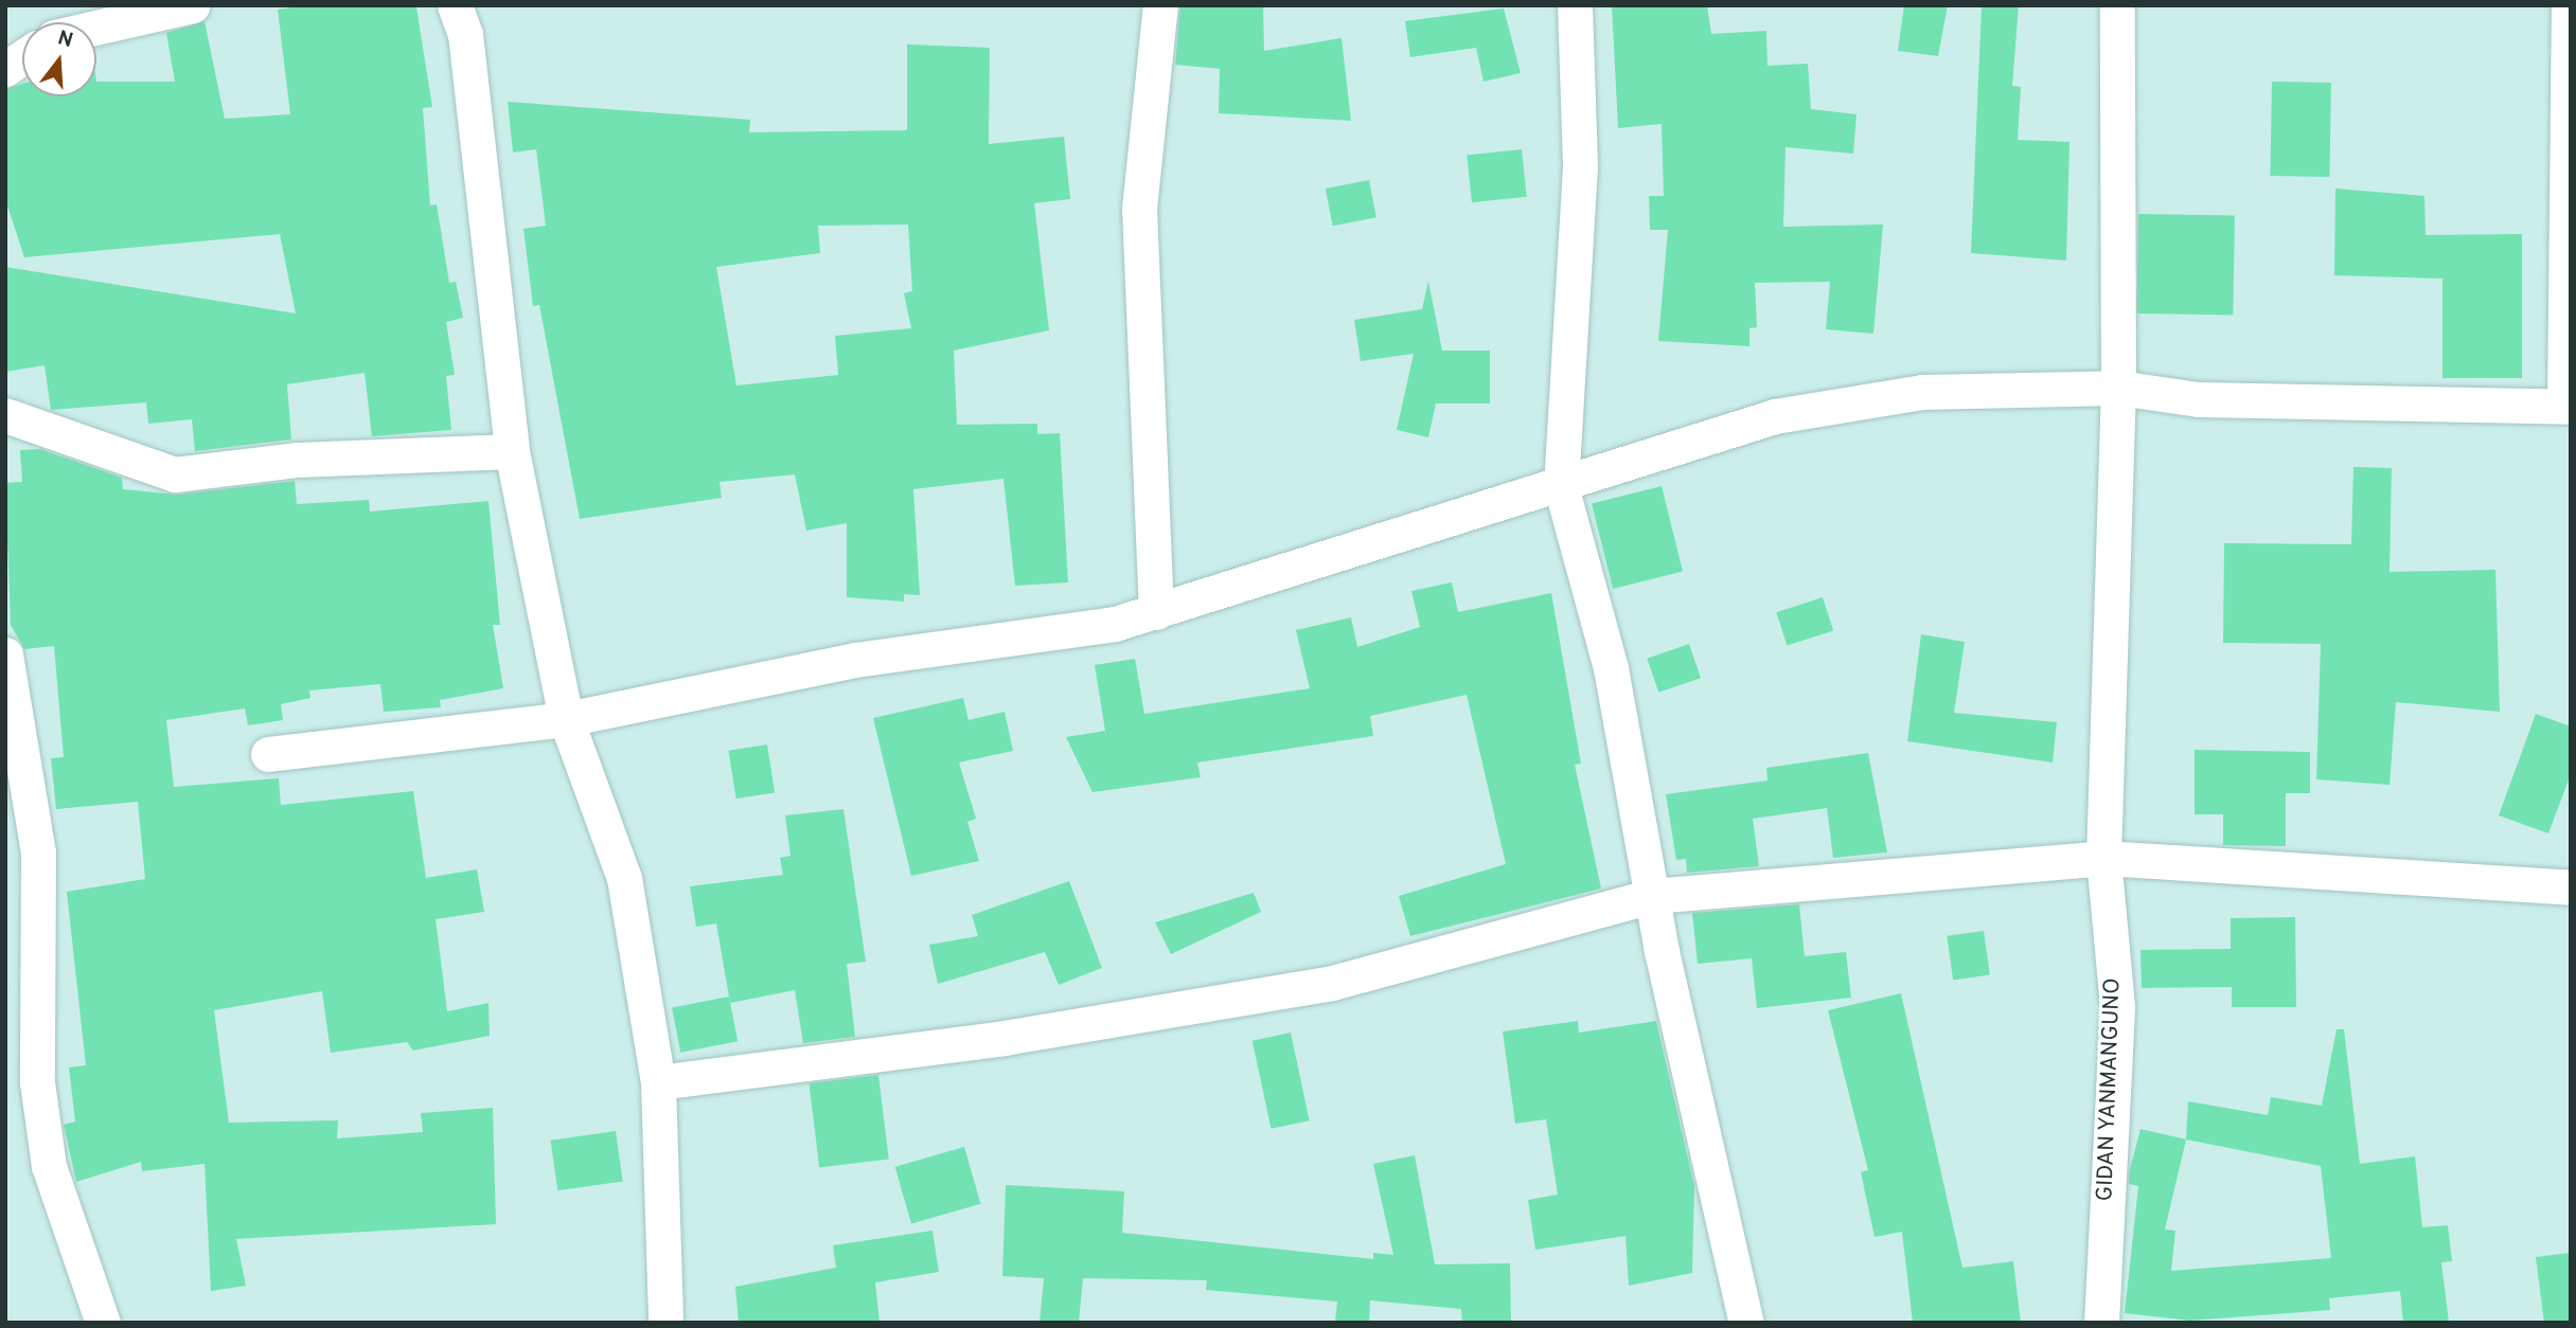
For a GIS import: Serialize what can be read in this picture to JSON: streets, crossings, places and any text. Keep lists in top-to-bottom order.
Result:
{
  "streets": {
    "street": ["GIDAN YANMANGUNO"]
  },
  "north": "top"
}
